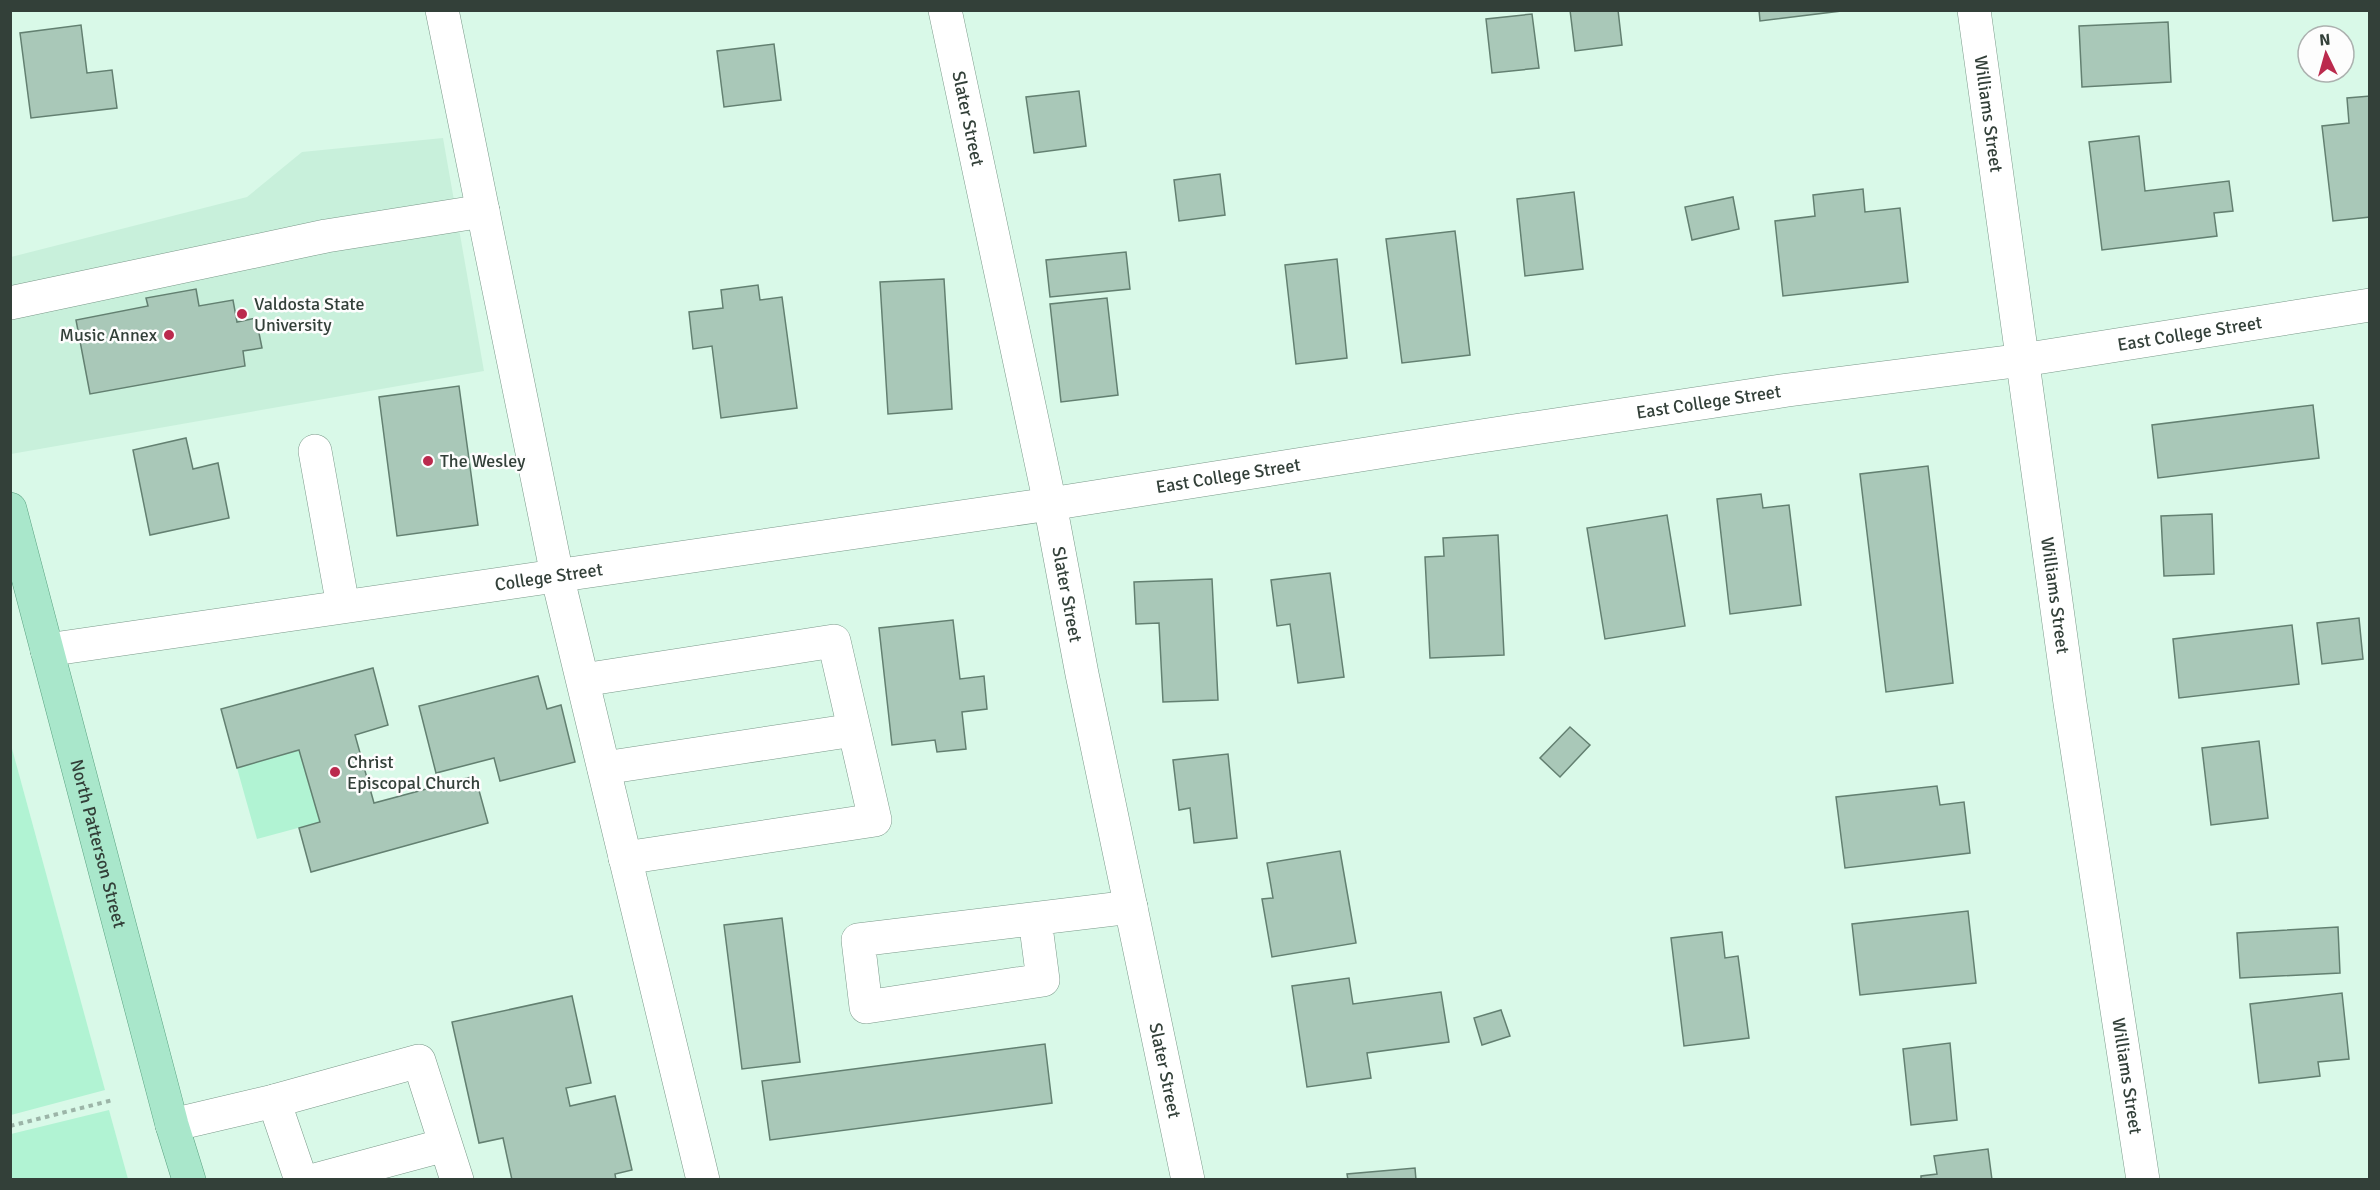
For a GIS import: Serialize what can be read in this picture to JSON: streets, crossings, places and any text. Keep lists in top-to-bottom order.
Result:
{
  "streets": {
    "main road": ["North Patterson Street"],
    "street": [
      "Williams Street",
      "Slater Street",
      "East College Street",
      "College Street"
    ]
  },
  "crossings": [
    ["Williams Street", "East College Street"],
    ["Slater Street", "East College Street"],
    ["Slater Street", "College Street"],
    ["East College Street", "College Street"],
    ["College Street", "North Patterson Street"]
  ],
  "places": [
    "Valdosta State University",
    "Music Annex",
    "The Wesley",
    "Christ Episcopal Church"
  ],
  "north": "top"
}
